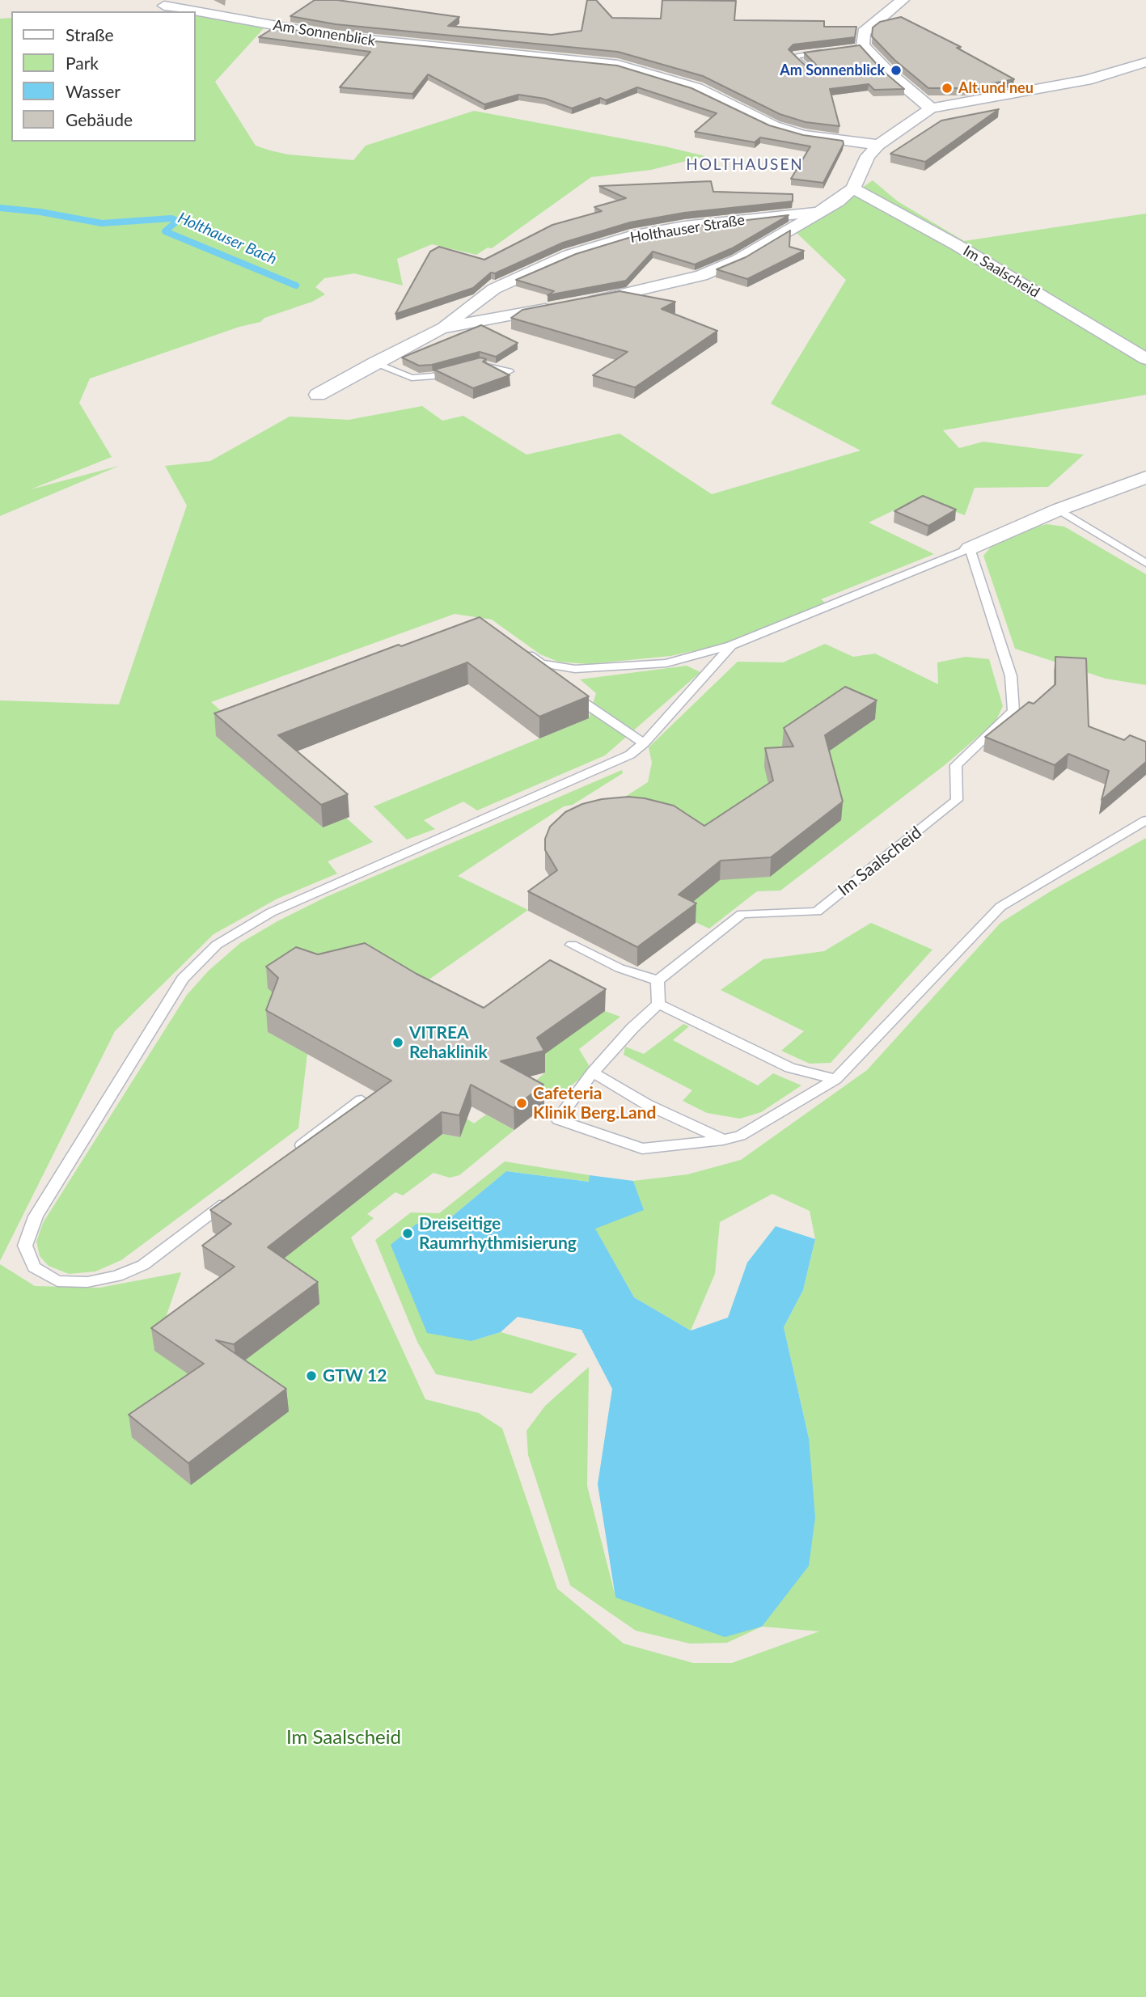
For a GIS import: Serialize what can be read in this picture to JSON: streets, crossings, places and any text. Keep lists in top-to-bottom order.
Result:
{
  "streets": {
    "street": ["Am Sonnenblick", "Holthauser Straße", "Im Saalscheid"]
  },
  "crossings": [
    ["Am Sonnenblick", "Holthauser Straße"],
    ["Holthauser Straße", "Im Saalscheid"]
  ],
  "districts": ["HOLTHAUSEN"],
  "water": ["Holthauser Bach"],
  "parks": ["Im Saalscheid"],
  "places": [
    "Am Sonnenblick",
    "Alt und neu",
    "VITREA Rehaklinik",
    "Cafeteria Klinik Berg.Land",
    "Dreiseitige Raumrhythmisierung",
    "GTW 12"
  ],
  "legend": [
    "Straße",
    "Park",
    "Wasser",
    "Gebäude"
  ]
}
